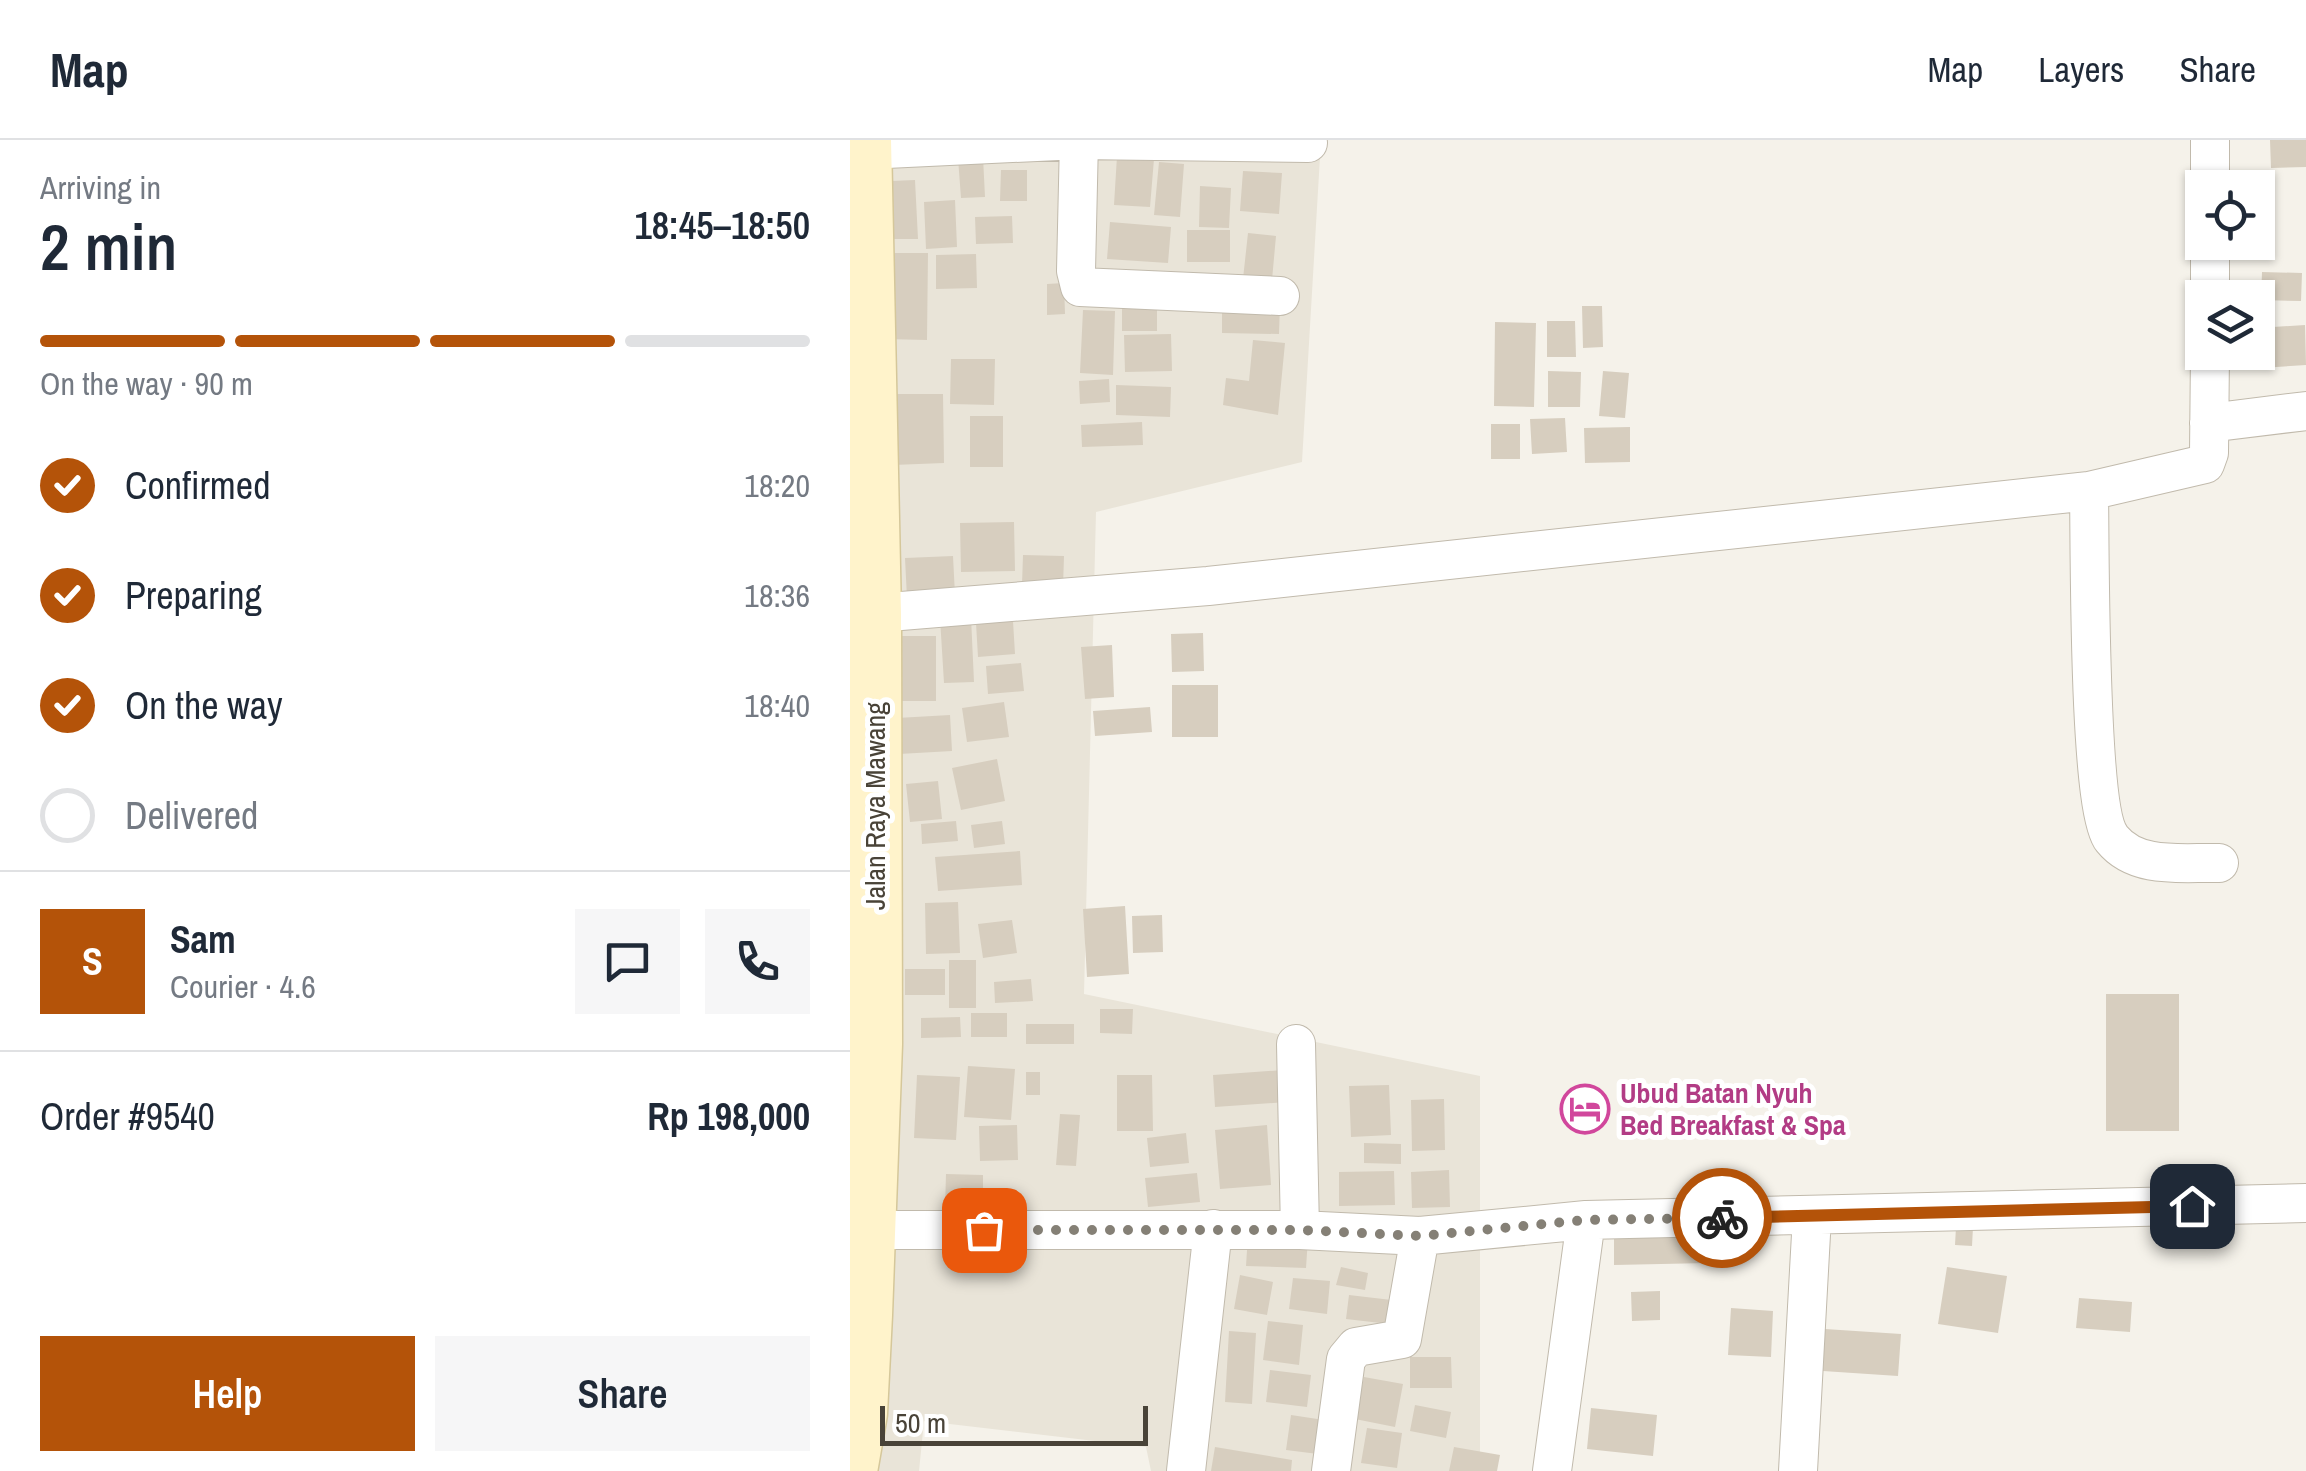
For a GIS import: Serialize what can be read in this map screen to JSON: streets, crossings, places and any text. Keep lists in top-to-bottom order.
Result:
{
  "streets": {
    "main road": ["Jalan Raya Mawang"]
  },
  "places": {
    "hotel": ["Ubud Batan Nyuh Bed Breakfast & Spa"]
  },
  "scale_bar": "50 m",
  "page": {
    "header": "Map",
    "nav": ["Map", "Layers", "Share"],
    "heading": ["2 min", "Arriving in", "18:45–18:50"],
    "panel": [
      "Sam",
      "Courier · 4.6",
      "Order #9540",
      "Rp 198,000"
    ],
    "bar": "On the way · 90 m",
    "list": [
      ["Confirmed", "18:20"],
      ["Preparing", "18:36"],
      ["On the way", "18:40"],
      "Delivered"
    ],
    "round": "S",
    "buttons": ["Help", "Share"],
    "scale": "50 m"
  }
}
